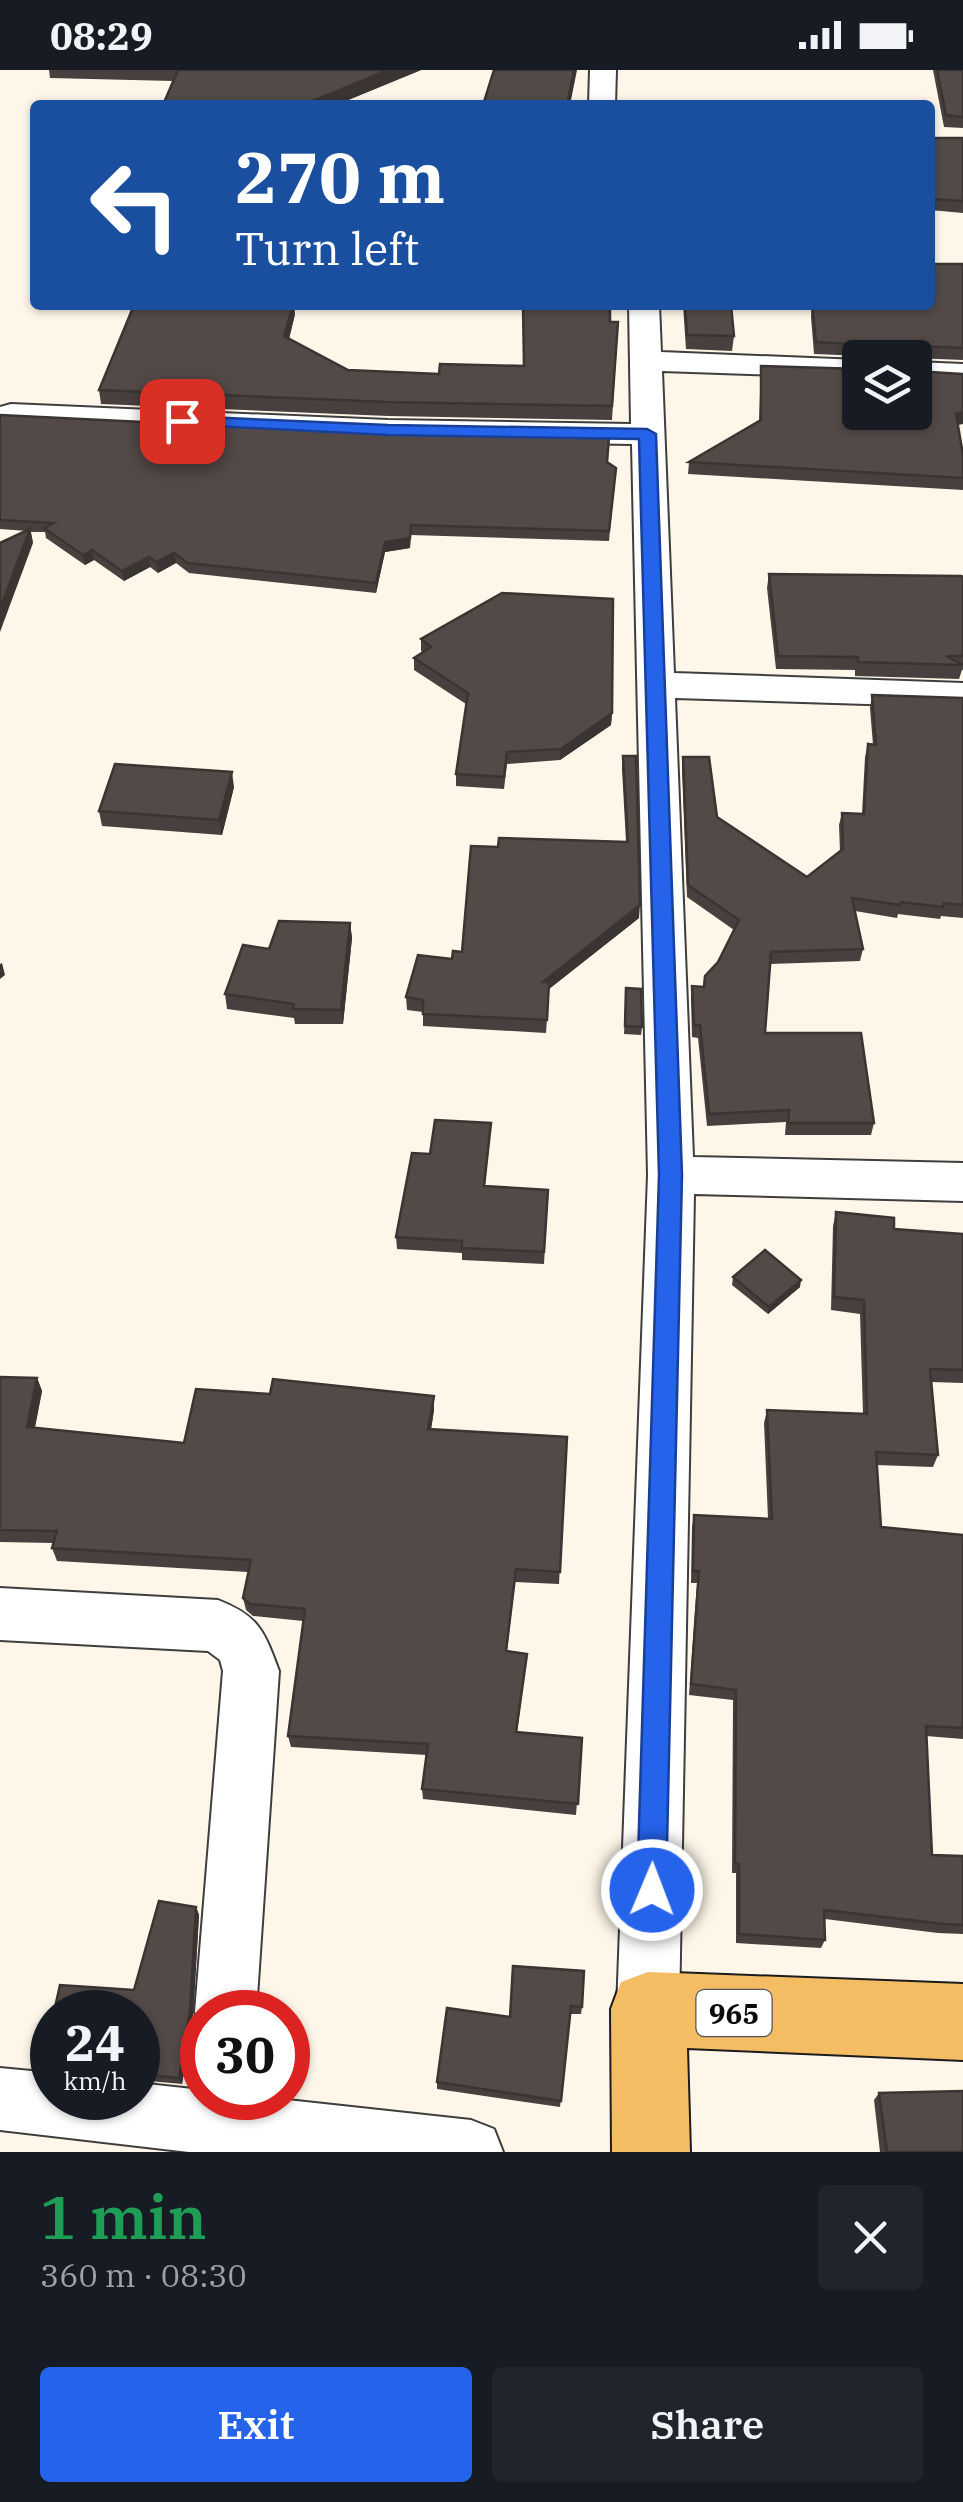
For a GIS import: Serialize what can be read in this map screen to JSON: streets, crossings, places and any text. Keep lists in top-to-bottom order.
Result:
{
  "streets": {
    "main road": ["965"]
  },
  "page": {
    "status": "08:29",
    "turn": ["270 m", "Turn left"],
    "speed": "24 km/h",
    "limit": "30",
    "heading": ["1 min", "360 m · 08:30"],
    "buttons": ["Exit", "Share"]
  }
}
